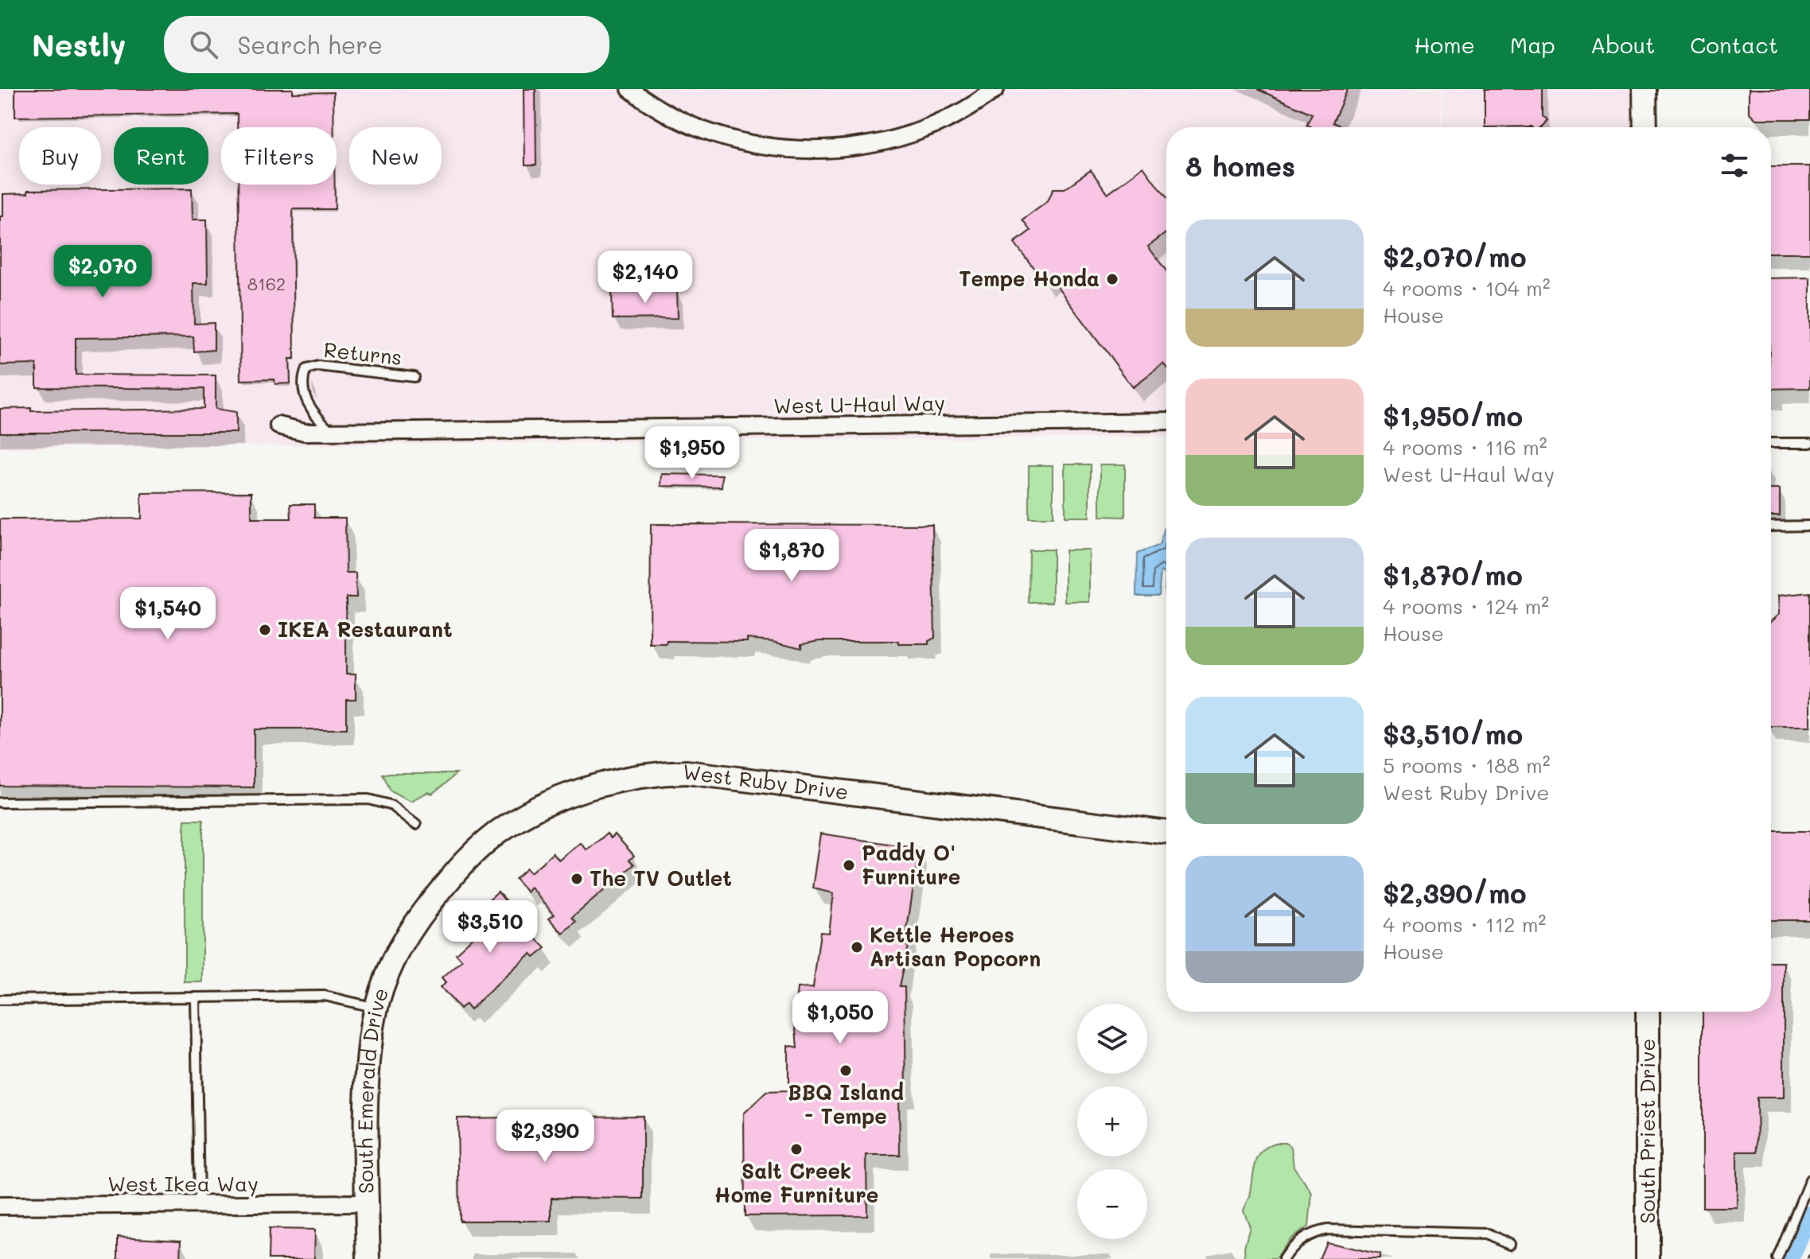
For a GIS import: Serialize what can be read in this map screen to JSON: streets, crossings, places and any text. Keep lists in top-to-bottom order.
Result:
{
  "streets": {
    "street": [
      "West U-Haul Way",
      "West Ruby Drive",
      "South Emerald Drive",
      "South Priest Drive",
      "West Ikea Way"
    ],
    "lane": ["Returns"]
  },
  "crossings": [
    ["Returns", "West U-Haul Way"],
    ["West Ruby Drive", "South Emerald Drive"],
    ["South Emerald Drive", "West Ikea Way"]
  ],
  "places": [
    "Tempe Honda",
    "IKEA Restaurant",
    "Paddy O' Furniture",
    "The TV Outlet",
    "Kettle Heroes Artisan Popcorn",
    "BBQ Island - Tempe",
    "Salt Creek Home Furniture"
  ],
  "house_numbers": ["8162"],
  "page": {
    "header": "Nestly",
    "search": "Search here",
    "nav": [
      "Home",
      "Map",
      "About",
      "Contact"
    ],
    "chip": [
      "Buy",
      "Rent",
      "Filters",
      "New"
    ],
    "heading": "8 homes",
    "list": [
      {
        "name": "$2,070/mo",
        "note": "4 rooms · 104 m² · House"
      },
      {
        "name": "$1,950/mo",
        "note": "4 rooms · 116 m² · West U-Haul Way"
      },
      {
        "name": "$1,870/mo",
        "note": "4 rooms · 124 m² · House"
      },
      {
        "name": "$3,510/mo",
        "note": "5 rooms · 188 m² · West Ruby Drive"
      },
      {
        "name": "$2,390/mo",
        "note": "4 rooms · 112 m² · House"
      }
    ],
    "price": [
      "$2,070",
      "$2,140",
      "$1,950",
      "$1,870",
      "$1,540",
      "$3,510",
      "$1,050",
      "$2,390"
    ],
    "map_buttons": ["+", "−"]
  }
}
